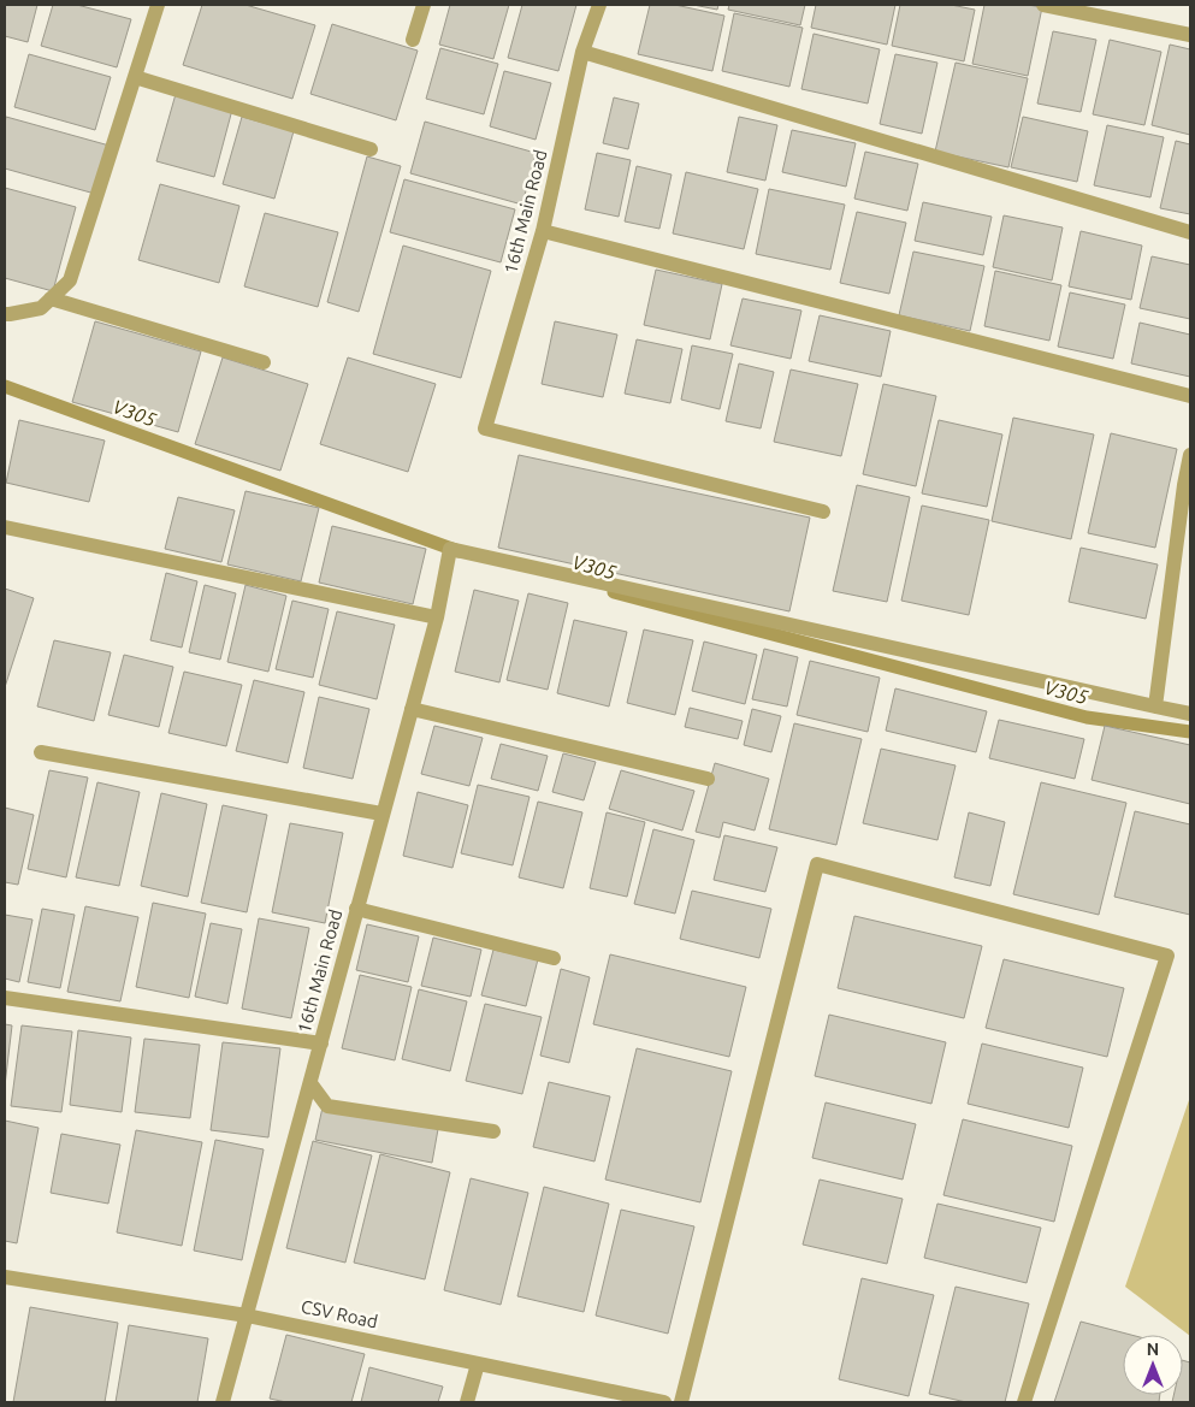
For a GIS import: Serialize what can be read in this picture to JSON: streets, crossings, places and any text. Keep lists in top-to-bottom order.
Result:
{
  "streets": {
    "street": ["16th Main Road", "CSV Road"]
  },
  "crossings": [
    ["16th Main Road", "CSV Road"]
  ],
  "water": ["V305"],
  "north": "top"
}
